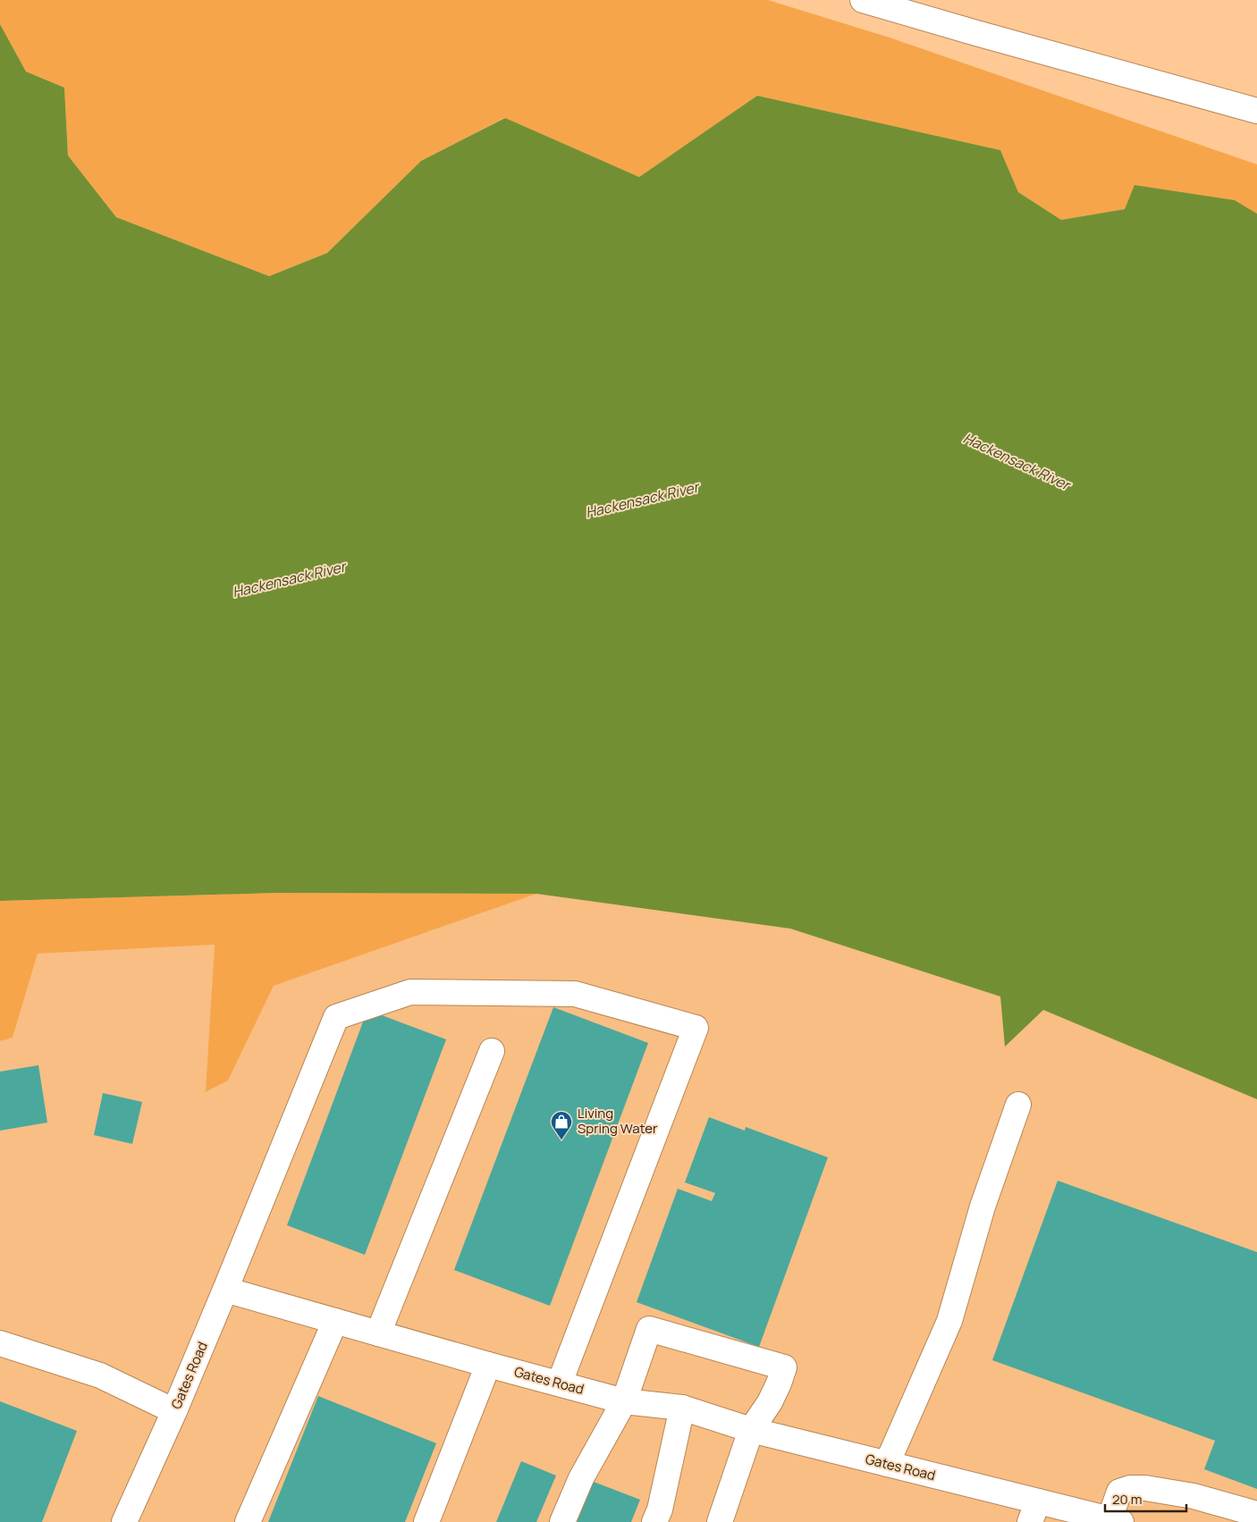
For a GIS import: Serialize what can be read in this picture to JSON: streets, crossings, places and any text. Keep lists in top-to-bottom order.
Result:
{
  "streets": {
    "street": ["Gates Road"]
  },
  "water": ["Hackensack River"],
  "places": {
    "shop": ["Living Spring Water"]
  },
  "scale_bar": "20 m"
}
